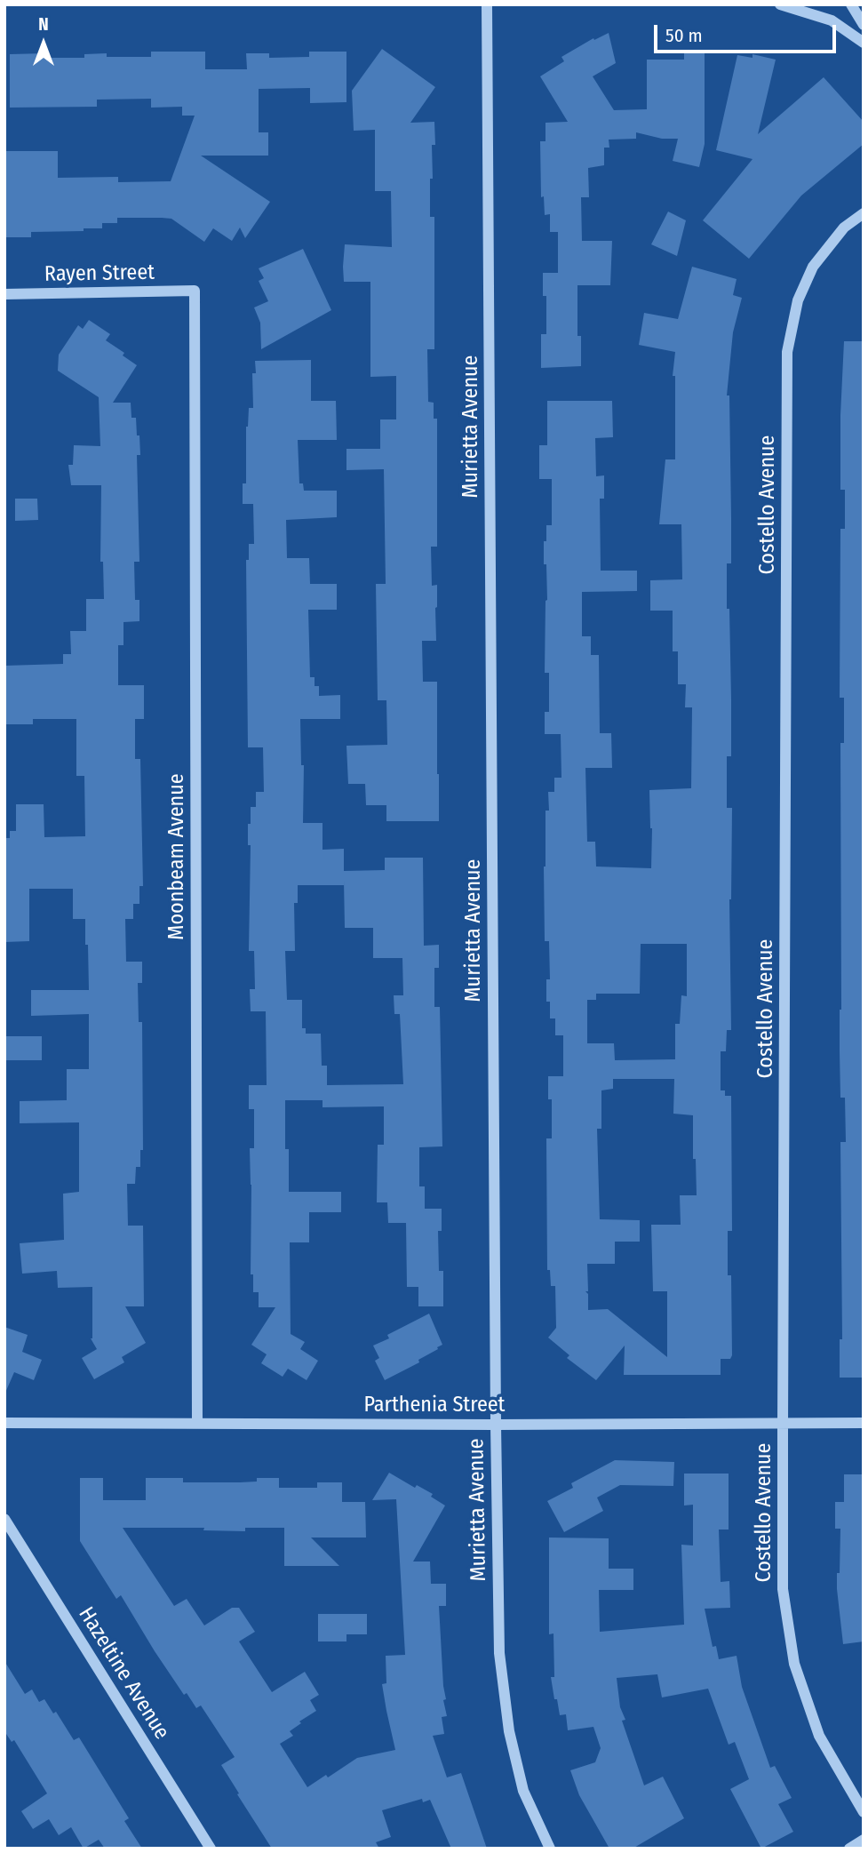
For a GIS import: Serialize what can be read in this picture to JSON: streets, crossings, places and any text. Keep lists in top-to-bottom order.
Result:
{
  "streets": {
    "street": [
      "Rayen Street",
      "Murietta Avenue",
      "Costello Avenue",
      "Moonbeam Avenue",
      "Parthenia Street",
      "Hazeltine Avenue"
    ]
  },
  "crossings": [
    ["Rayen Street", "Moonbeam Avenue"],
    ["Murietta Avenue", "Parthenia Street"],
    ["Costello Avenue", "Parthenia Street"],
    ["Moonbeam Avenue", "Parthenia Street"]
  ],
  "scale_bar": "50 m",
  "north": "top"
}
